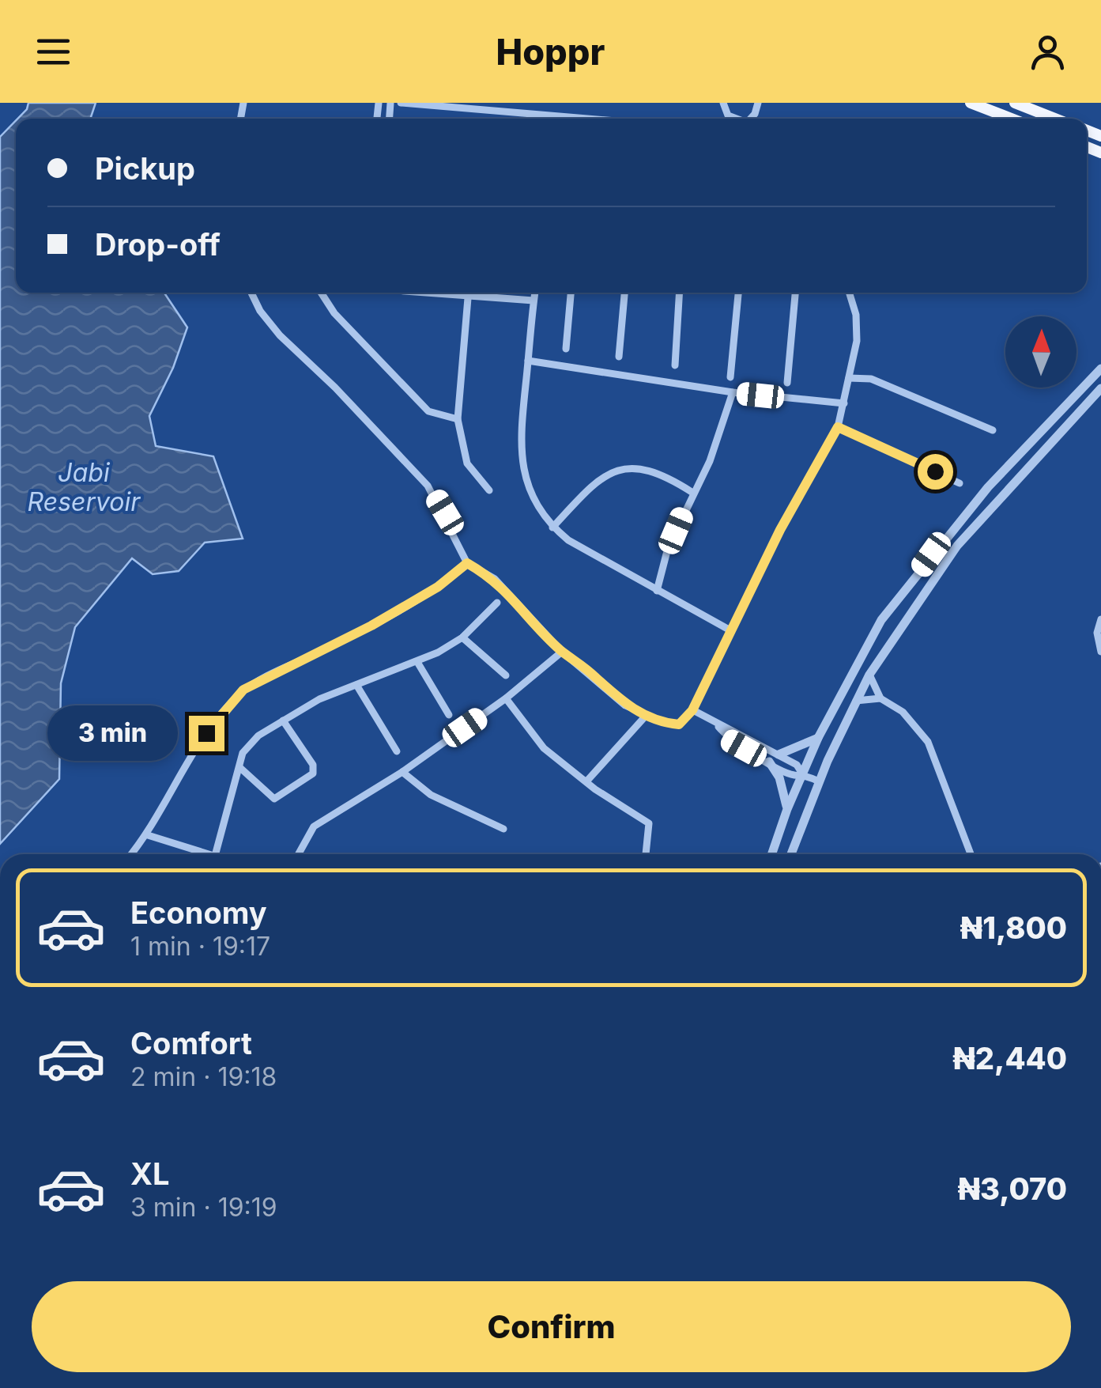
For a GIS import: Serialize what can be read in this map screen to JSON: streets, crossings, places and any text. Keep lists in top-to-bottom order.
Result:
{
  "water": ["Jabi Reservoir"],
  "north": "top",
  "page": {
    "header": "Hoppr",
    "banner": ["Pickup", "Drop-off"],
    "bubble": "3 min",
    "list": [
      {
        "name": "Economy",
        "note": "1 min · 19:17",
        "value": "₦1,800"
      },
      {
        "name": "Comfort",
        "note": "2 min · 19:18",
        "value": "₦2,440"
      },
      {
        "name": "XL",
        "note": "3 min · 19:19",
        "value": "₦3,070"
      }
    ],
    "buttons": "Confirm"
  }
}
